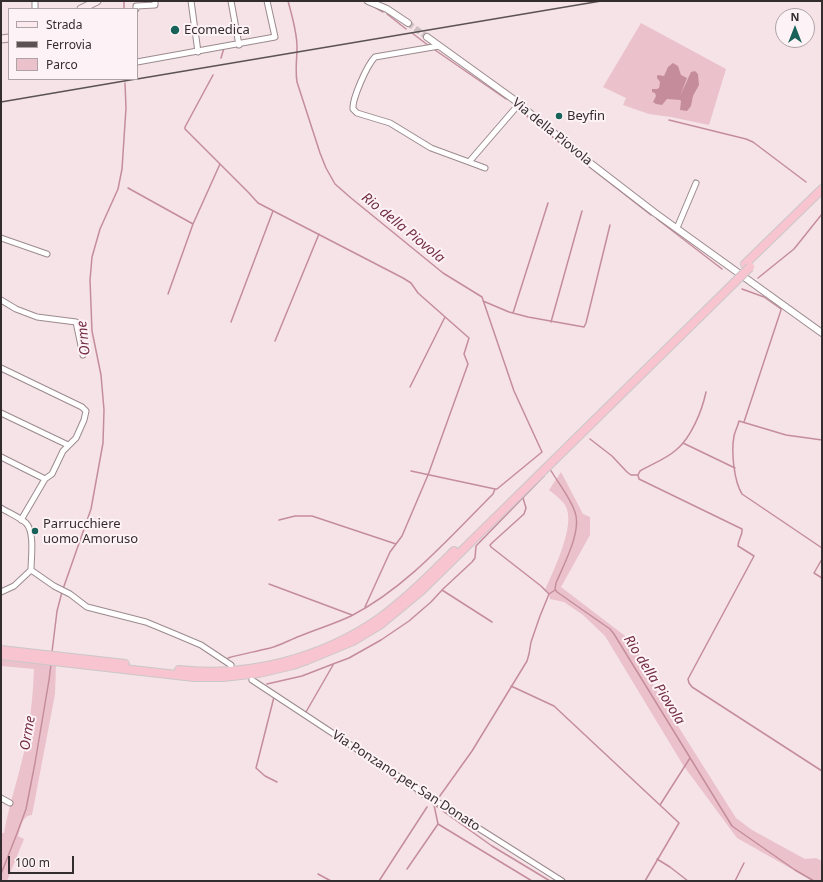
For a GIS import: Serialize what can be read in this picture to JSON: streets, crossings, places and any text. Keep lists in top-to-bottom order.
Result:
{
  "streets": {
    "street": ["Via della Piovola", "Via Ponzano per San Donato"]
  },
  "water": ["Rio della Piovola", "Orme"],
  "places": ["Ecomedica", "Beyfin", "Parrucchiere uomo Amoruso"],
  "legend": ["Strada", "Ferrovia", "Parco"],
  "scale_bar": "100 m",
  "north": "top"
}
